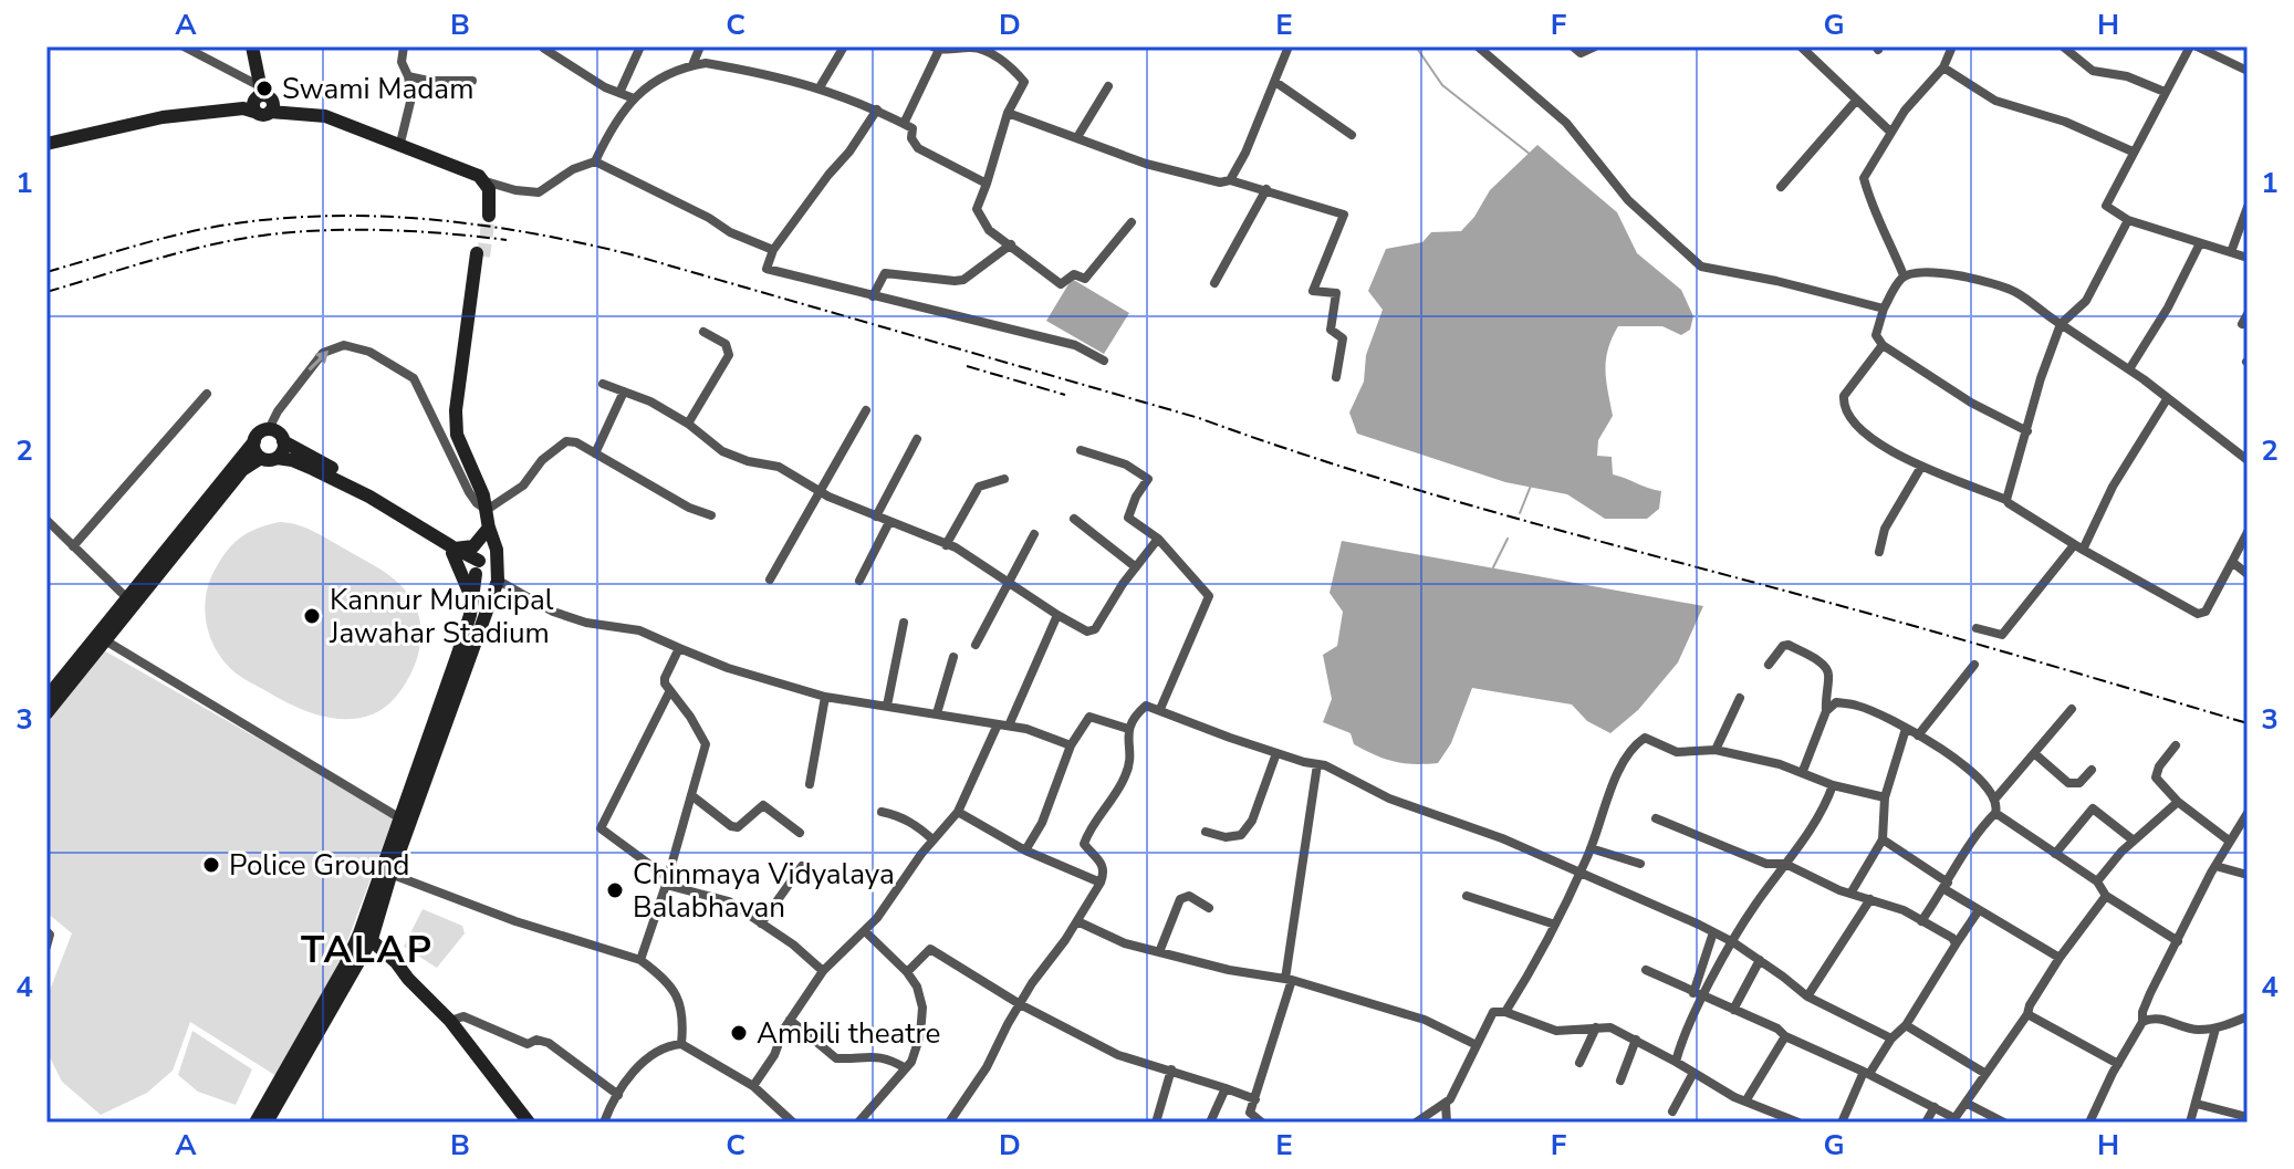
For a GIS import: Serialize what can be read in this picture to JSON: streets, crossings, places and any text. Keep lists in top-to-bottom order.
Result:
{
  "districts": ["TALAP"],
  "places": [
    "Swami Madam",
    "Kannur Municipal Jawahar Stadium",
    "Police Ground",
    "Chinmaya Vidyalaya Balabhavan",
    "Ambili theatre"
  ],
  "grid": {
    "columns": [
      "A",
      "B",
      "C",
      "D",
      "E",
      "F",
      "G",
      "H"
    ],
    "rows": [
      "1",
      "2",
      "3",
      "4"
    ]
  }
}
